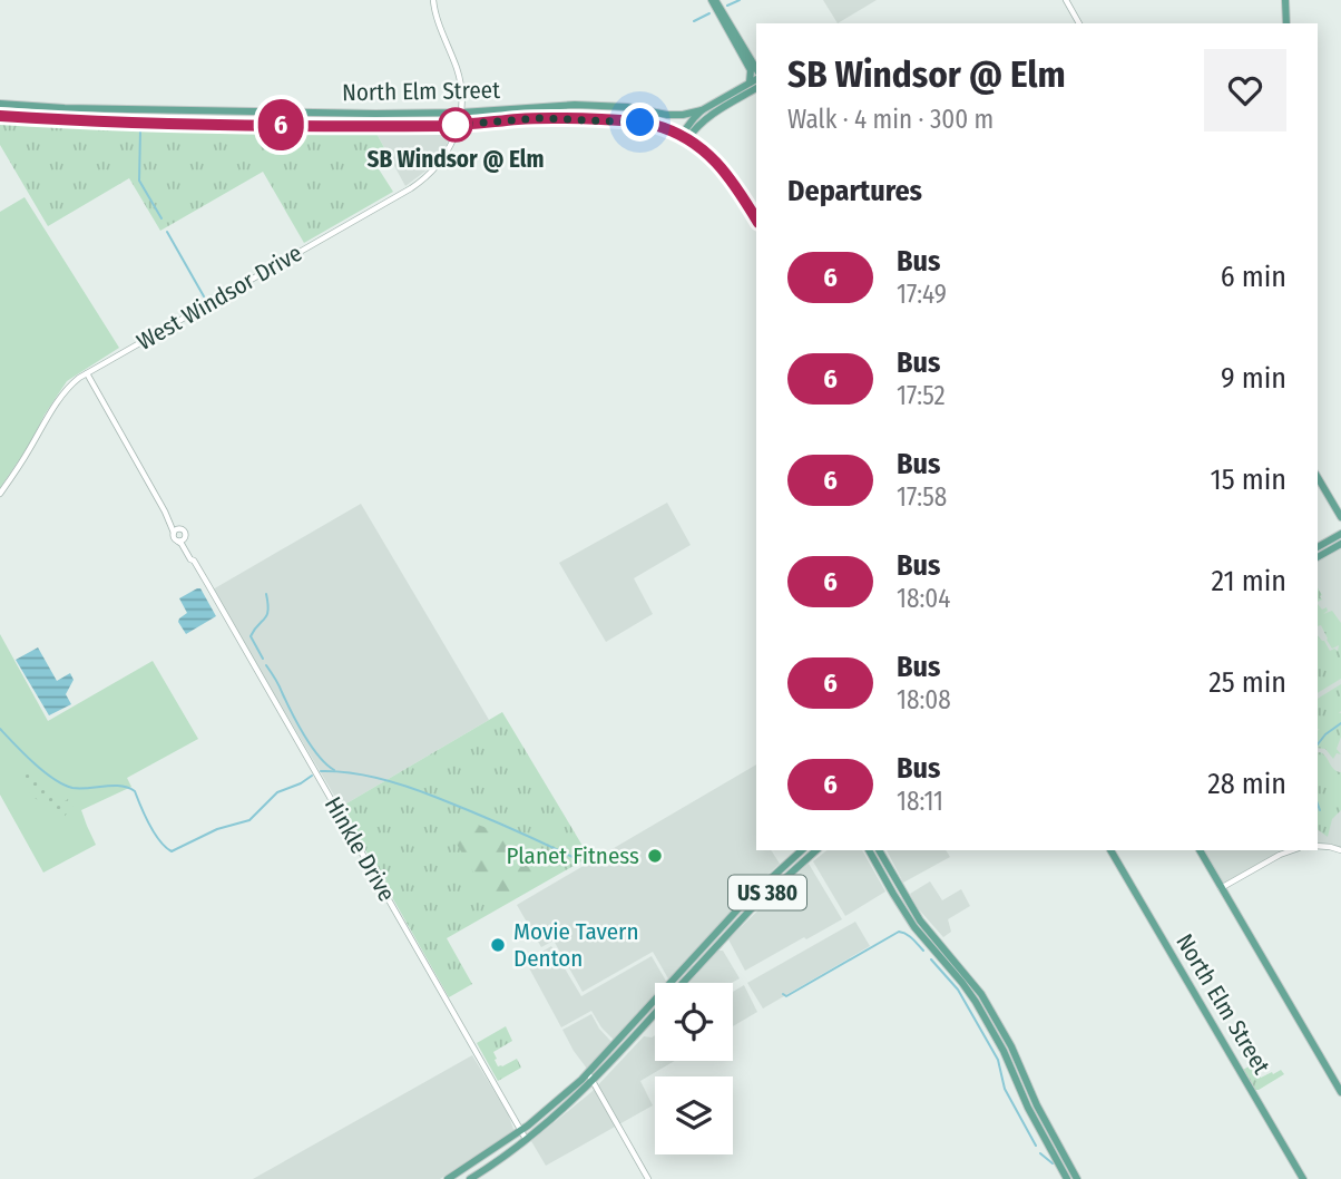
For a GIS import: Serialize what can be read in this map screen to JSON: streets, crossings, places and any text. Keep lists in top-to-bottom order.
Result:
{
  "streets": {
    "main road": ["North Elm Street", "US 380"],
    "street": ["West Windsor Drive", "Hinkle Drive"]
  },
  "crossings": [
    ["North Elm Street", "West Windsor Drive"],
    ["Hinkle Drive", "US 380"]
  ],
  "places": ["SB Windsor @ Elm", "Planet Fitness", "Movie Tavern Denton"],
  "lines": ["bus line 6"],
  "page": {
    "on_map": "6",
    "heading": [
      ["SB Windsor @ Elm", "Walk · 4 min · 300 m"],
      "Departures"
    ],
    "list": [
      {
        "mark": "6",
        "name": "Bus",
        "note": "17:49",
        "value": "6 min"
      },
      {
        "mark": "6",
        "name": "Bus",
        "note": "17:52",
        "value": "9 min"
      },
      {
        "mark": "6",
        "name": "Bus",
        "note": "17:58",
        "value": "15 min"
      },
      {
        "mark": "6",
        "name": "Bus",
        "note": "18:04",
        "value": "21 min"
      },
      {
        "mark": "6",
        "name": "Bus",
        "note": "18:08",
        "value": "25 min"
      },
      {
        "mark": "6",
        "name": "Bus",
        "note": "18:11",
        "value": "28 min"
      }
    ]
  }
}
